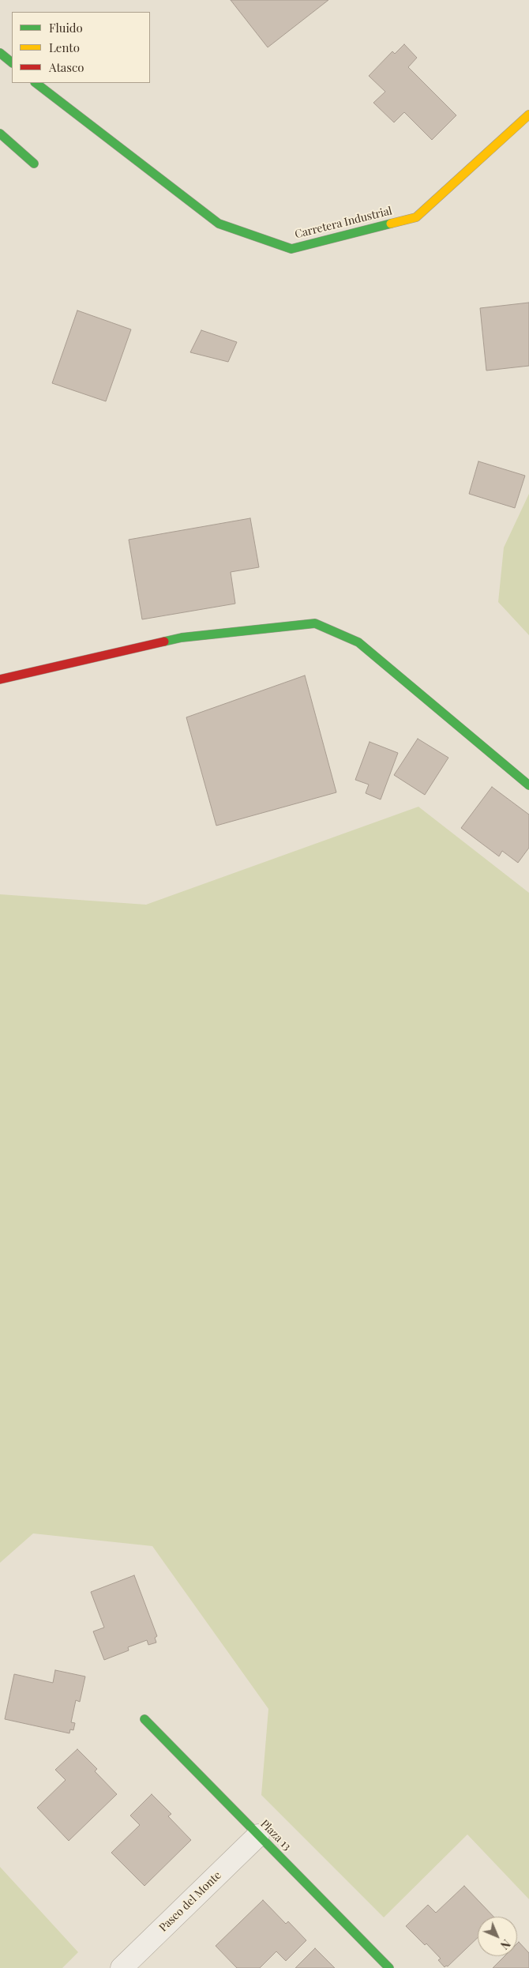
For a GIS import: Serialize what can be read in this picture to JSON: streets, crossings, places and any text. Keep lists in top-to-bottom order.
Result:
{
  "streets": {
    "street": ["Carretera Industrial", "Plaza 13", "Paseo del Monte"]
  },
  "crossings": [
    ["Plaza 13", "Paseo del Monte"]
  ],
  "legend": ["Fluido", "Lento", "Atasco"],
  "north": "bottom right"
}
